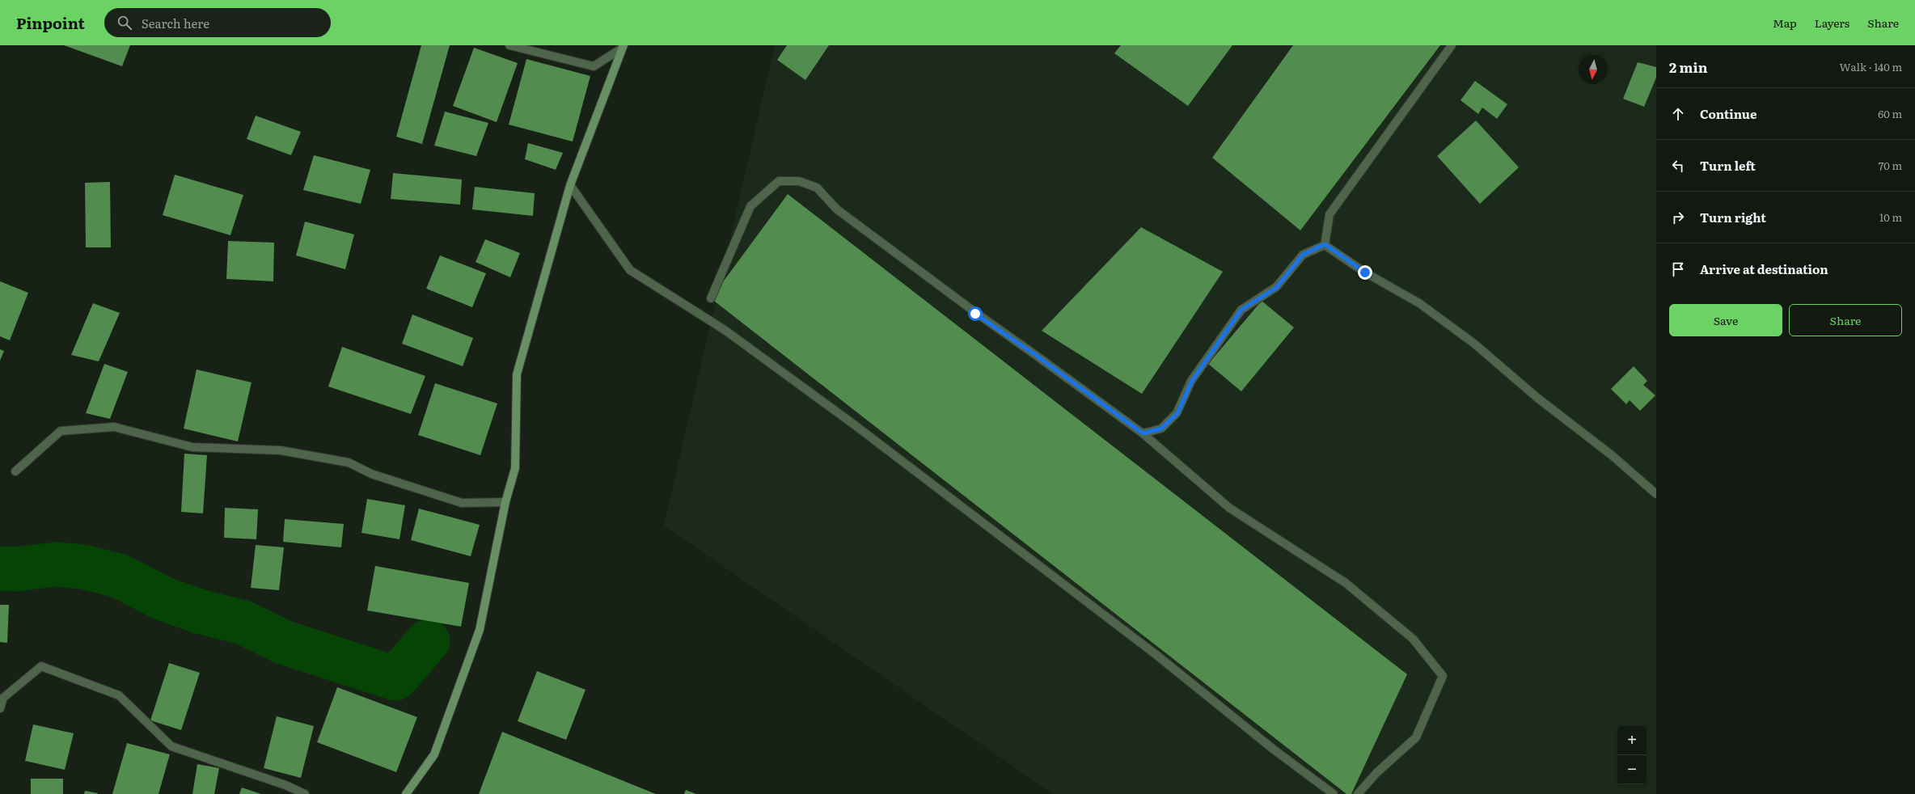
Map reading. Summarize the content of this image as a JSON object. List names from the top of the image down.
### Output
{
  "north": "bottom",
  "page": {
    "header": "Pinpoint",
    "search": "Search here",
    "nav": ["Map", "Layers", "Share"],
    "heading": ["2 min", "Walk · 140 m"],
    "list": [
      ["Continue", "60 m"],
      ["Turn left", "70 m"],
      ["Turn right", "10 m"],
      "Arrive at destination"
    ],
    "buttons": ["Save", "Share"],
    "map_buttons": ["+", "−"]
  }
}
